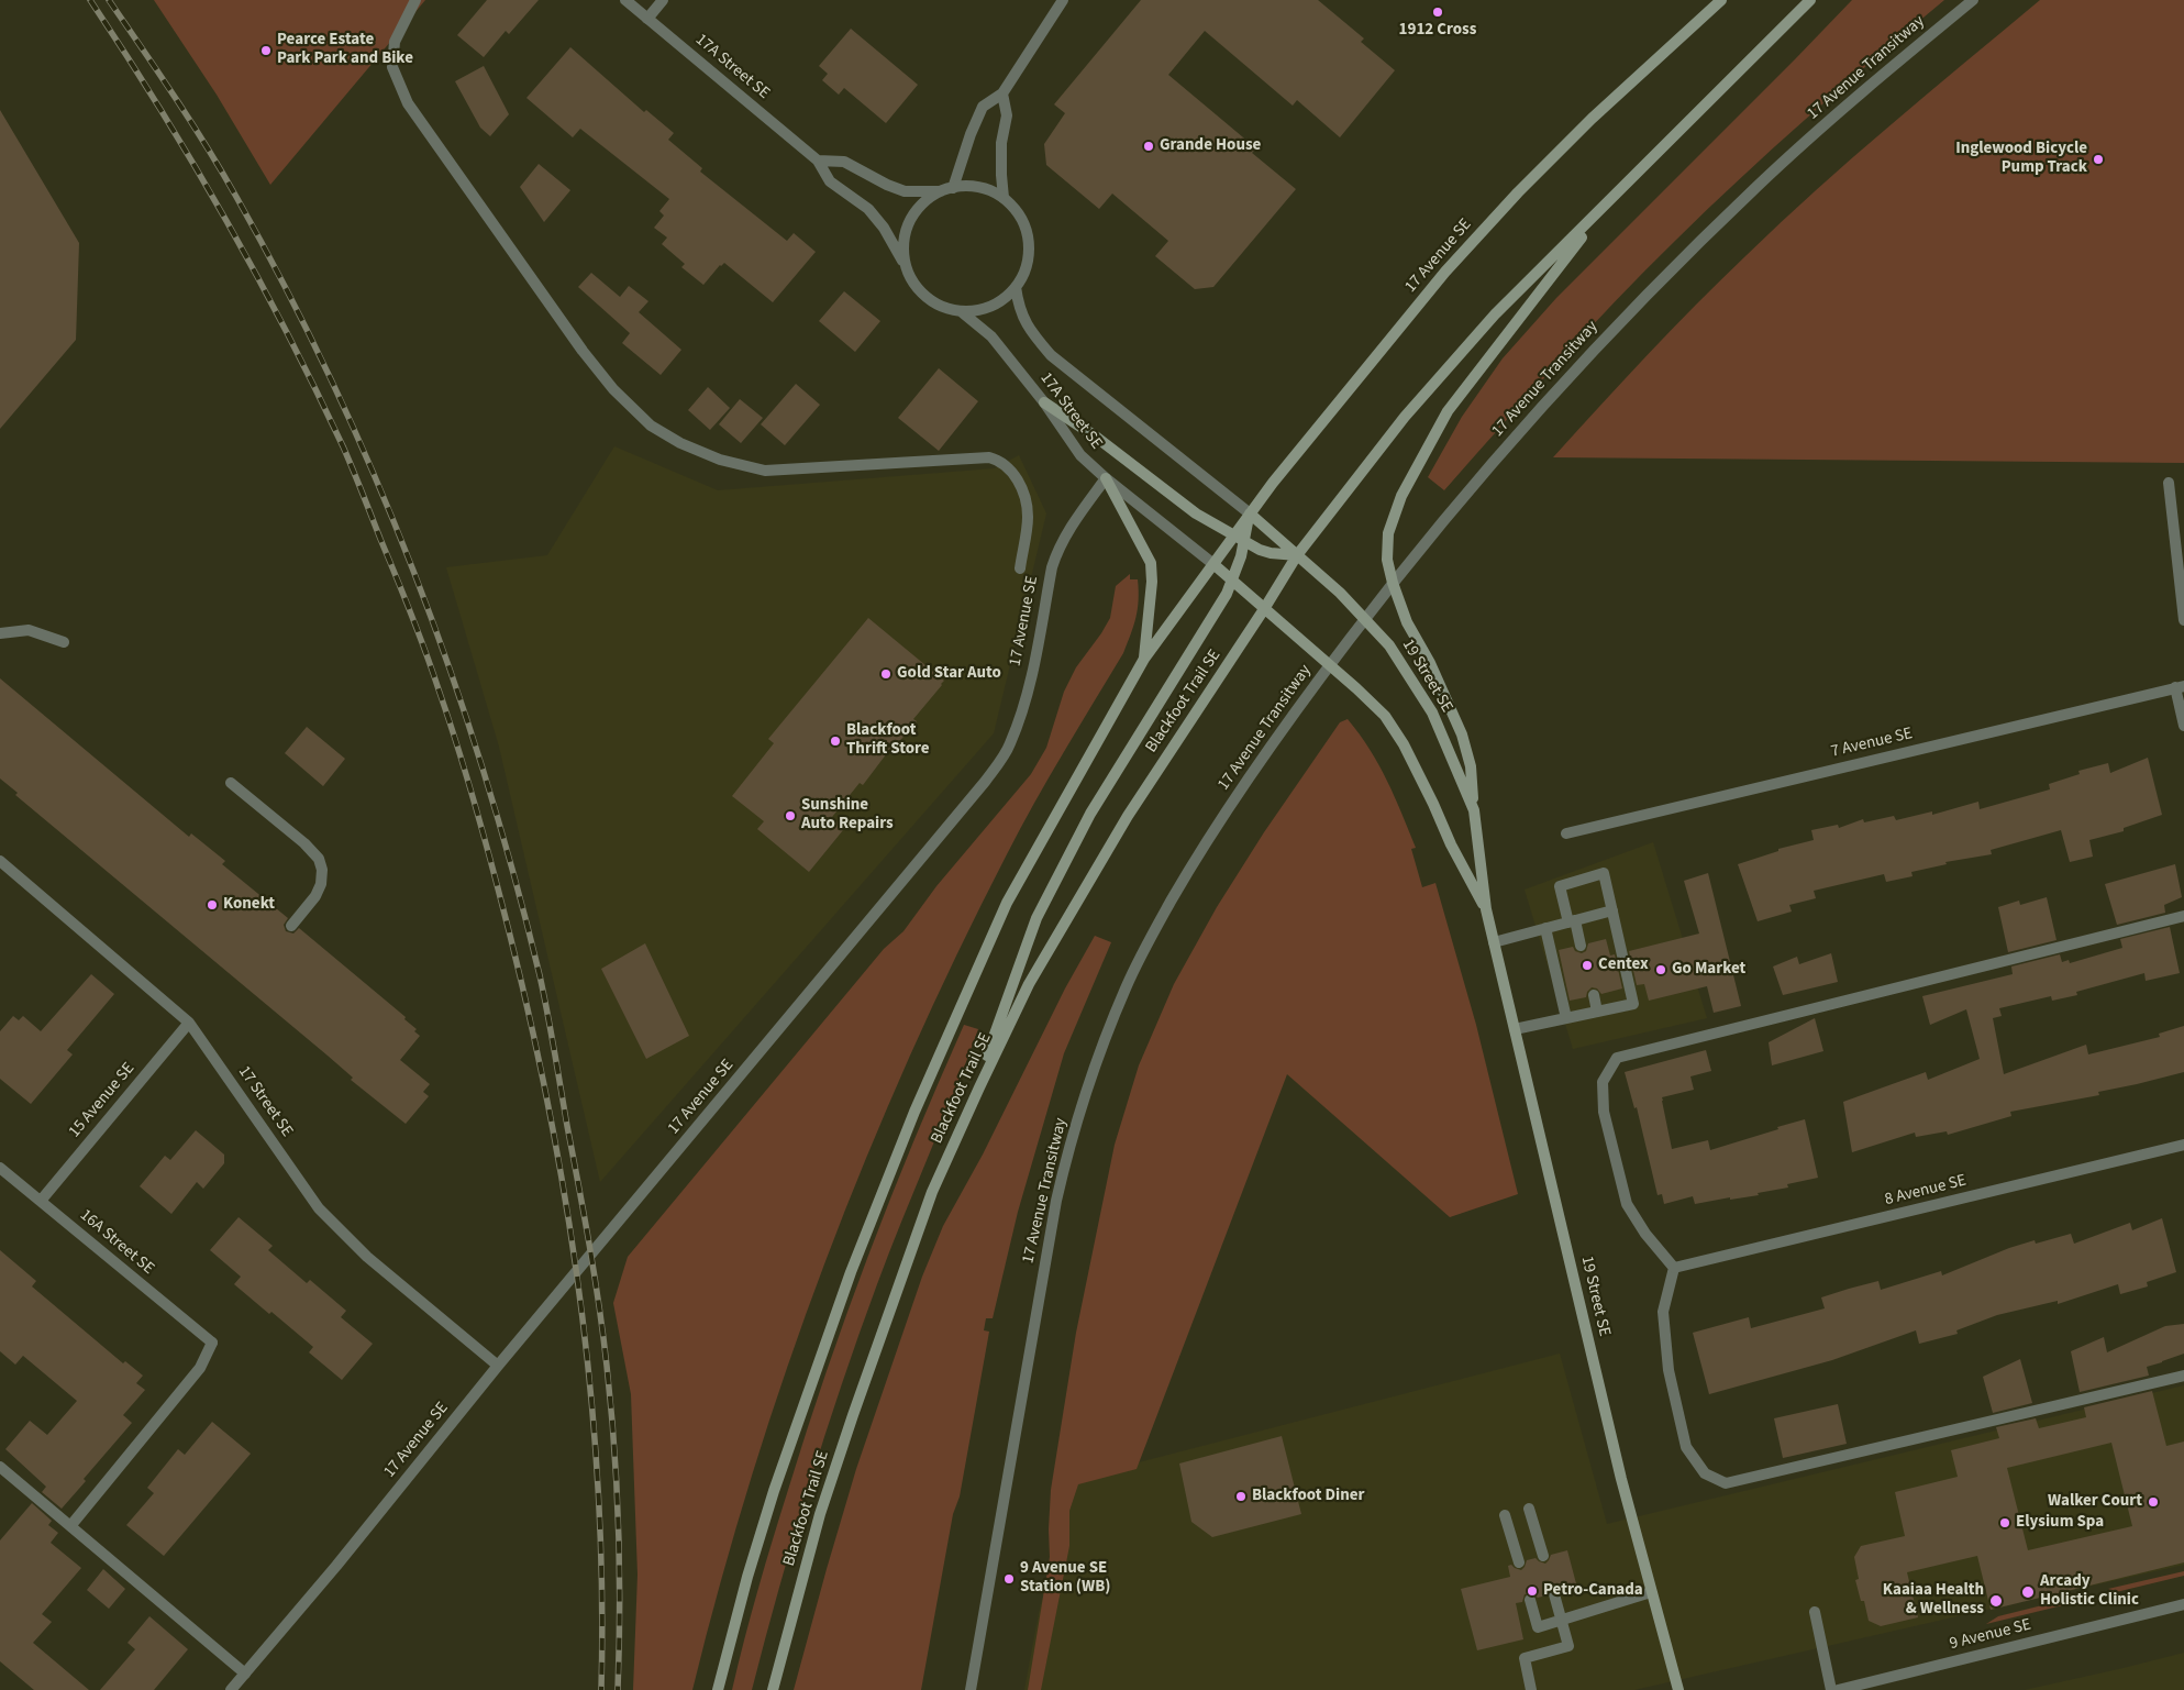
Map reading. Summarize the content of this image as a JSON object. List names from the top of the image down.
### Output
{
  "streets": {
    "main road": ["17 Avenue SE", "19 Street SE", "Blackfoot Trail SE"],
    "street": [
      "17A Street SE",
      "17 Avenue Transitway",
      "7 Avenue SE",
      "15 Avenue SE",
      "17 Street SE",
      "8 Avenue SE",
      "16A Street SE",
      "9 Avenue SE"
    ]
  },
  "crossings": [
    ["17A Street SE", "17 Avenue SE"],
    ["17A Street SE", "19 Street SE"],
    ["17A Street SE", "Blackfoot Trail SE"],
    ["17 Avenue Transitway", "19 Street SE"],
    ["17 Avenue SE", "19 Street SE"],
    ["17 Avenue SE", "Blackfoot Trail SE"],
    ["17 Avenue SE", "17 Street SE"],
    ["19 Street SE", "Blackfoot Trail SE"],
    ["15 Avenue SE", "17 Street SE"],
    ["15 Avenue SE", "16A Street SE"]
  ],
  "places": [
    "1912 Cross",
    "Pearce Estate Park Park and Bike",
    "Grande House",
    "Inglewood Bicycle Pump Track",
    "Gold Star Auto",
    "Blackfoot Thrift Store",
    "Sunshine Auto Repairs",
    "Konekt",
    "Centex",
    "Go Market",
    "Blackfoot Diner",
    "Walker Court",
    "Elysium Spa",
    "9 Avenue SE Station (WB)",
    "Petro-Canada",
    "Arcady Holistic Clinic",
    "Kaaiaa Health & Wellness"
  ]
}
